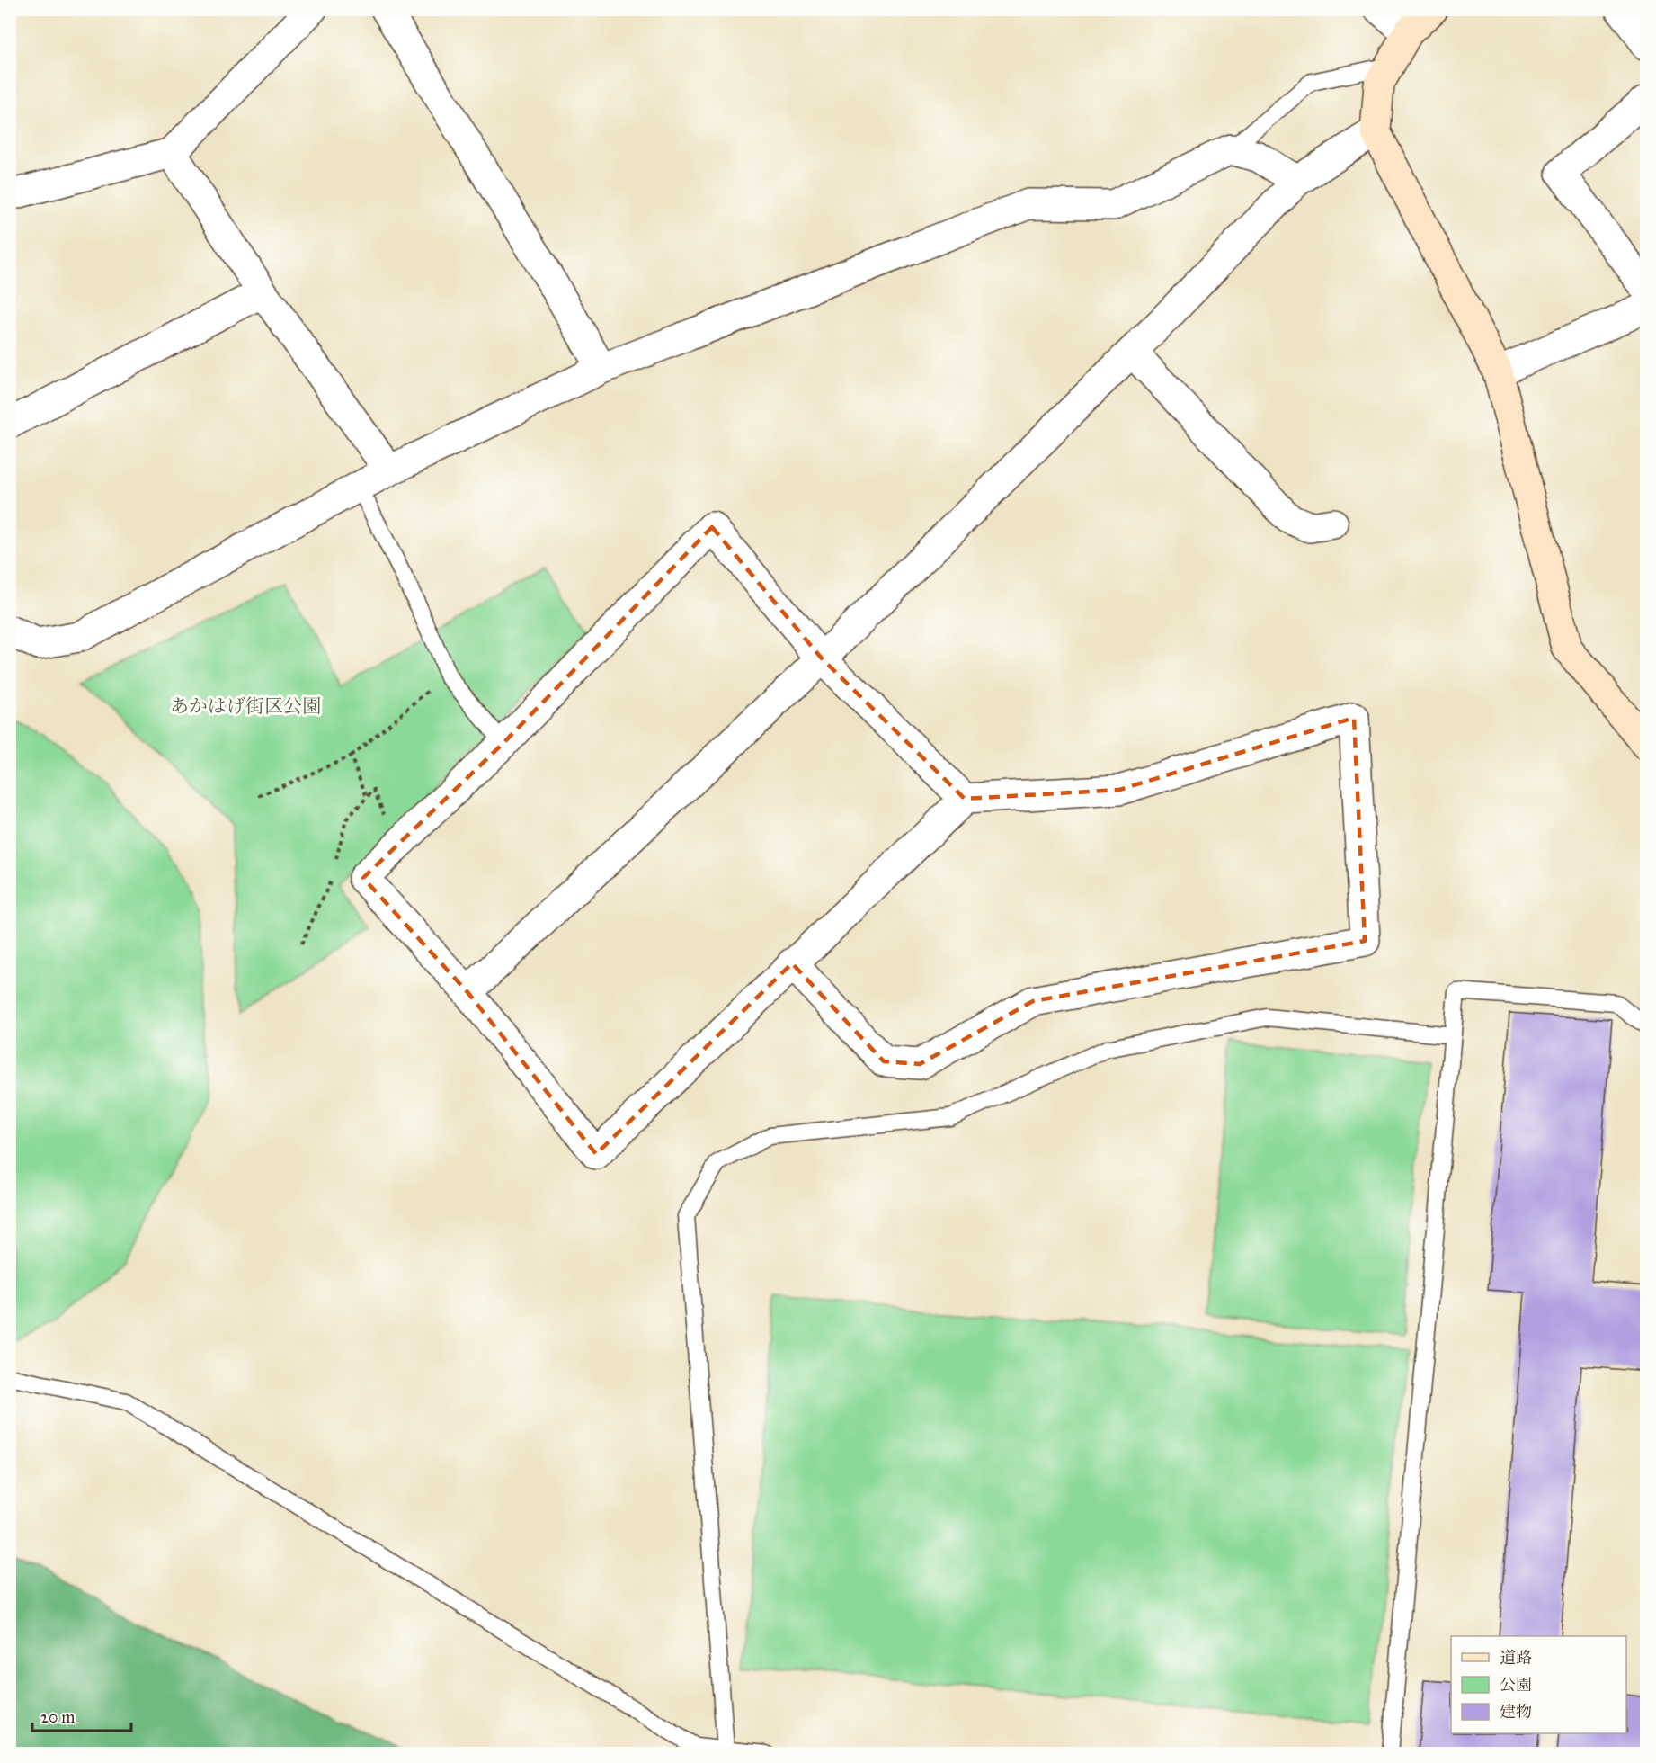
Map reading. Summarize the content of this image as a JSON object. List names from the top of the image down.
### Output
{
  "parks": ["あかはげ街区公園"],
  "legend": ["道路", "公園", "建物"],
  "scale_bar": "20 m"
}
